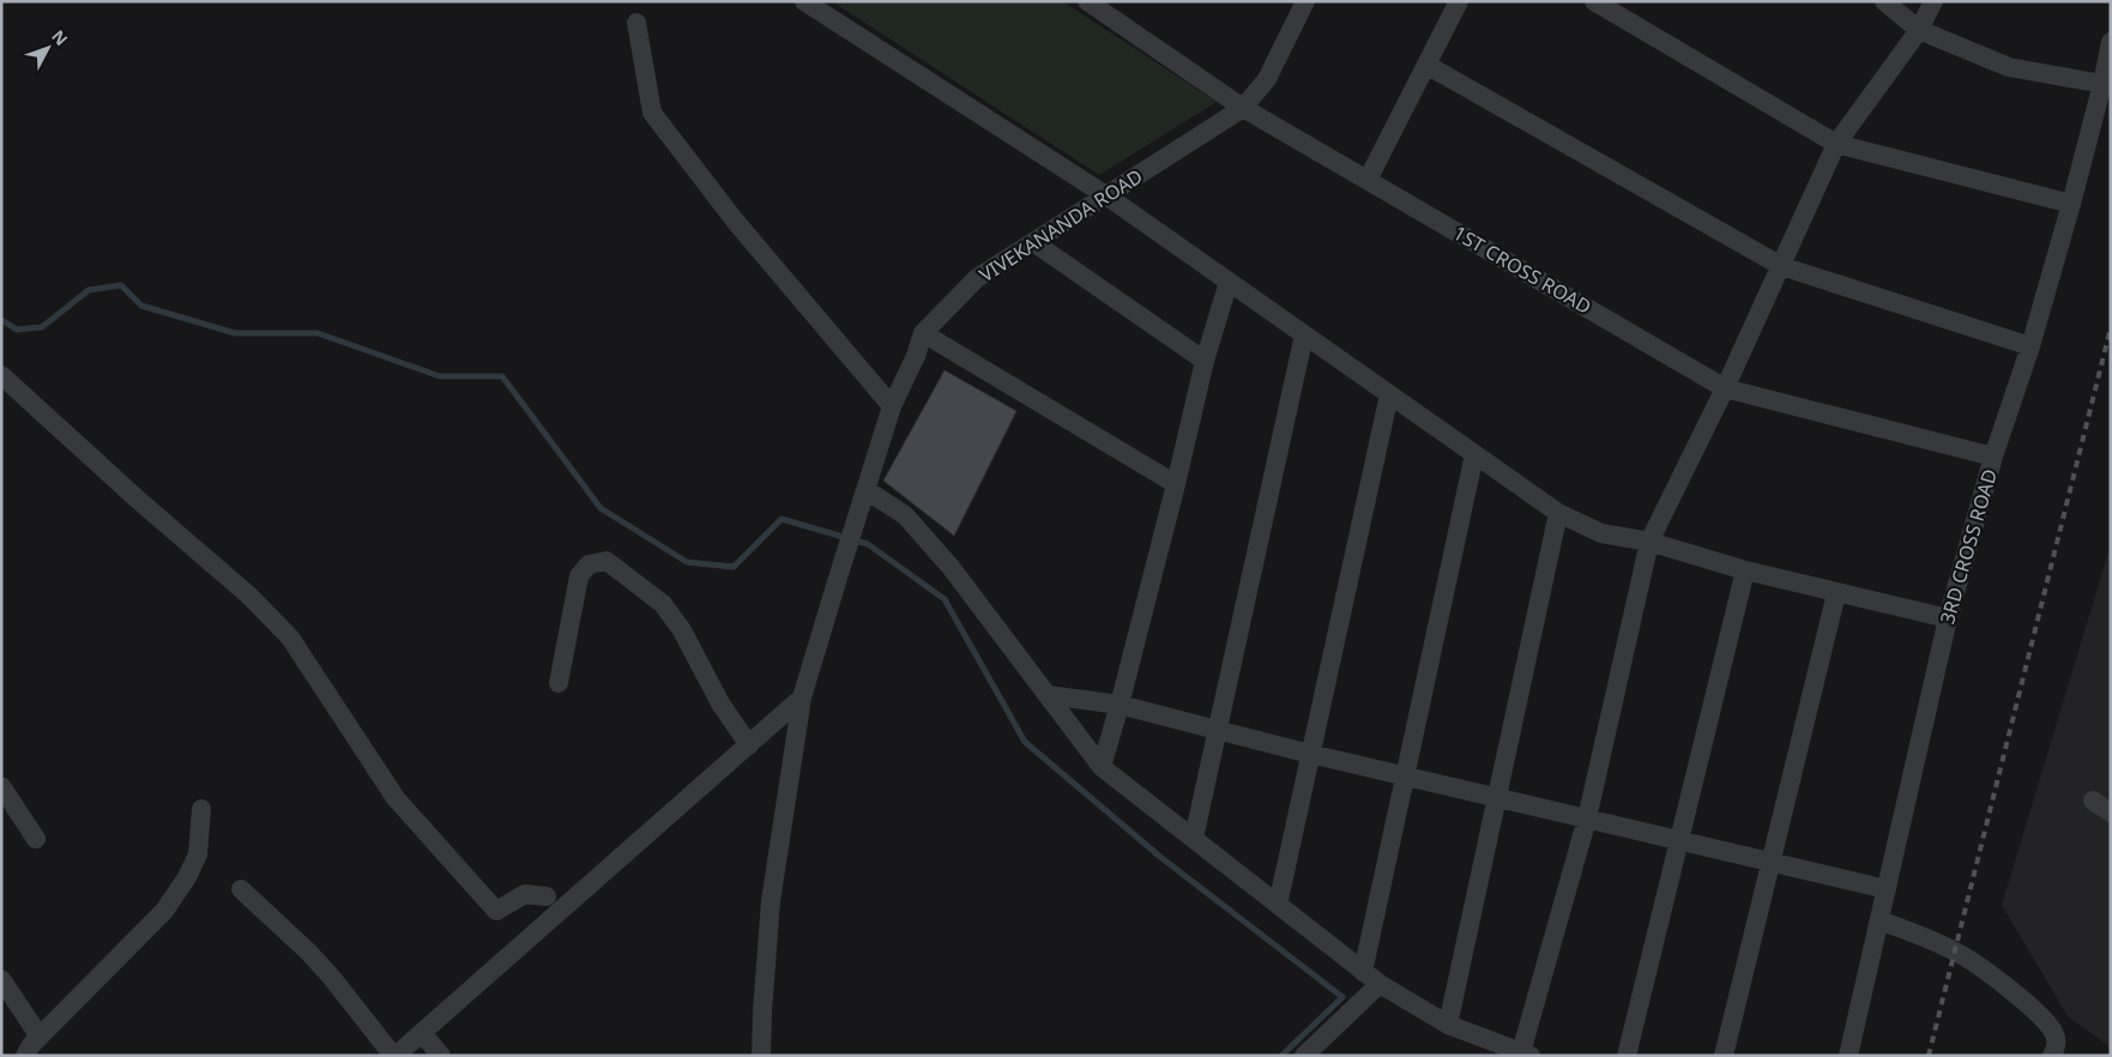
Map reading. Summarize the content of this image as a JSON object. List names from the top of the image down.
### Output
{
  "streets": {
    "street": ["VIVEKANANDA ROAD", "1ST CROSS ROAD", "3RD CROSS ROAD"]
  },
  "crossings": [
    ["VIVEKANANDA ROAD", "1ST CROSS ROAD"],
    ["1ST CROSS ROAD", "3RD CROSS ROAD"]
  ],
  "north": "top right"
}
